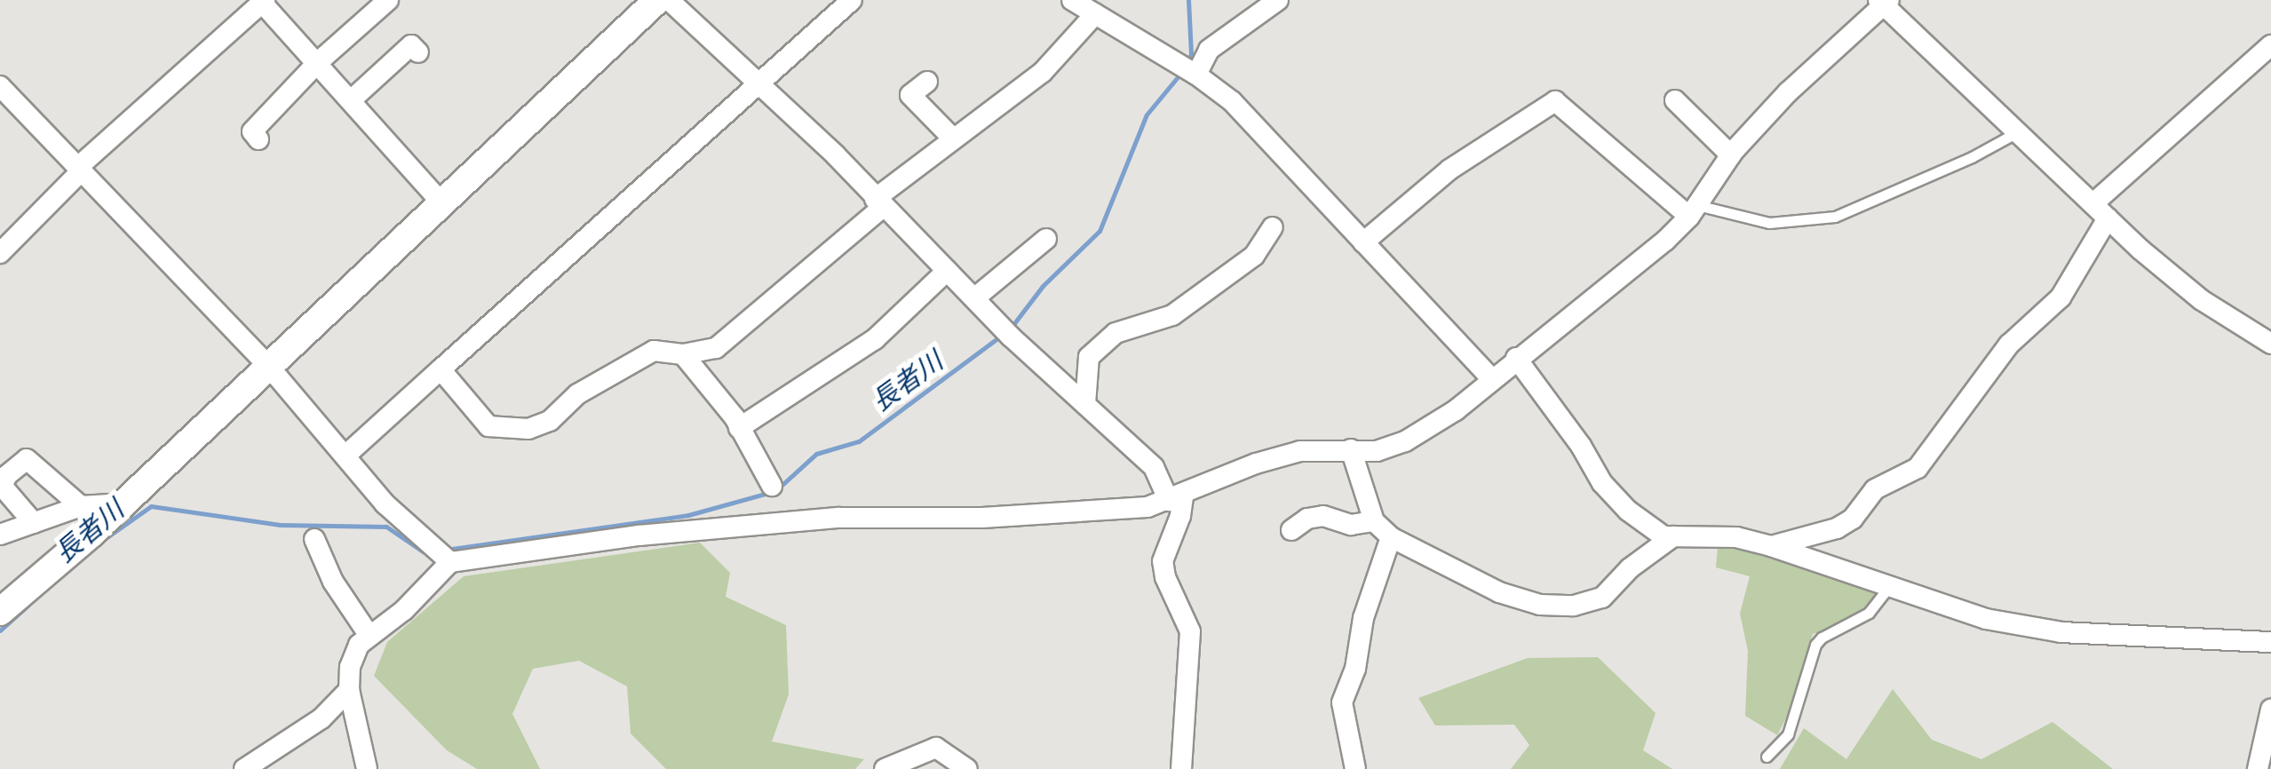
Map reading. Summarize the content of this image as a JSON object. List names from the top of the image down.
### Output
{
  "water": ["長者川"]
}
